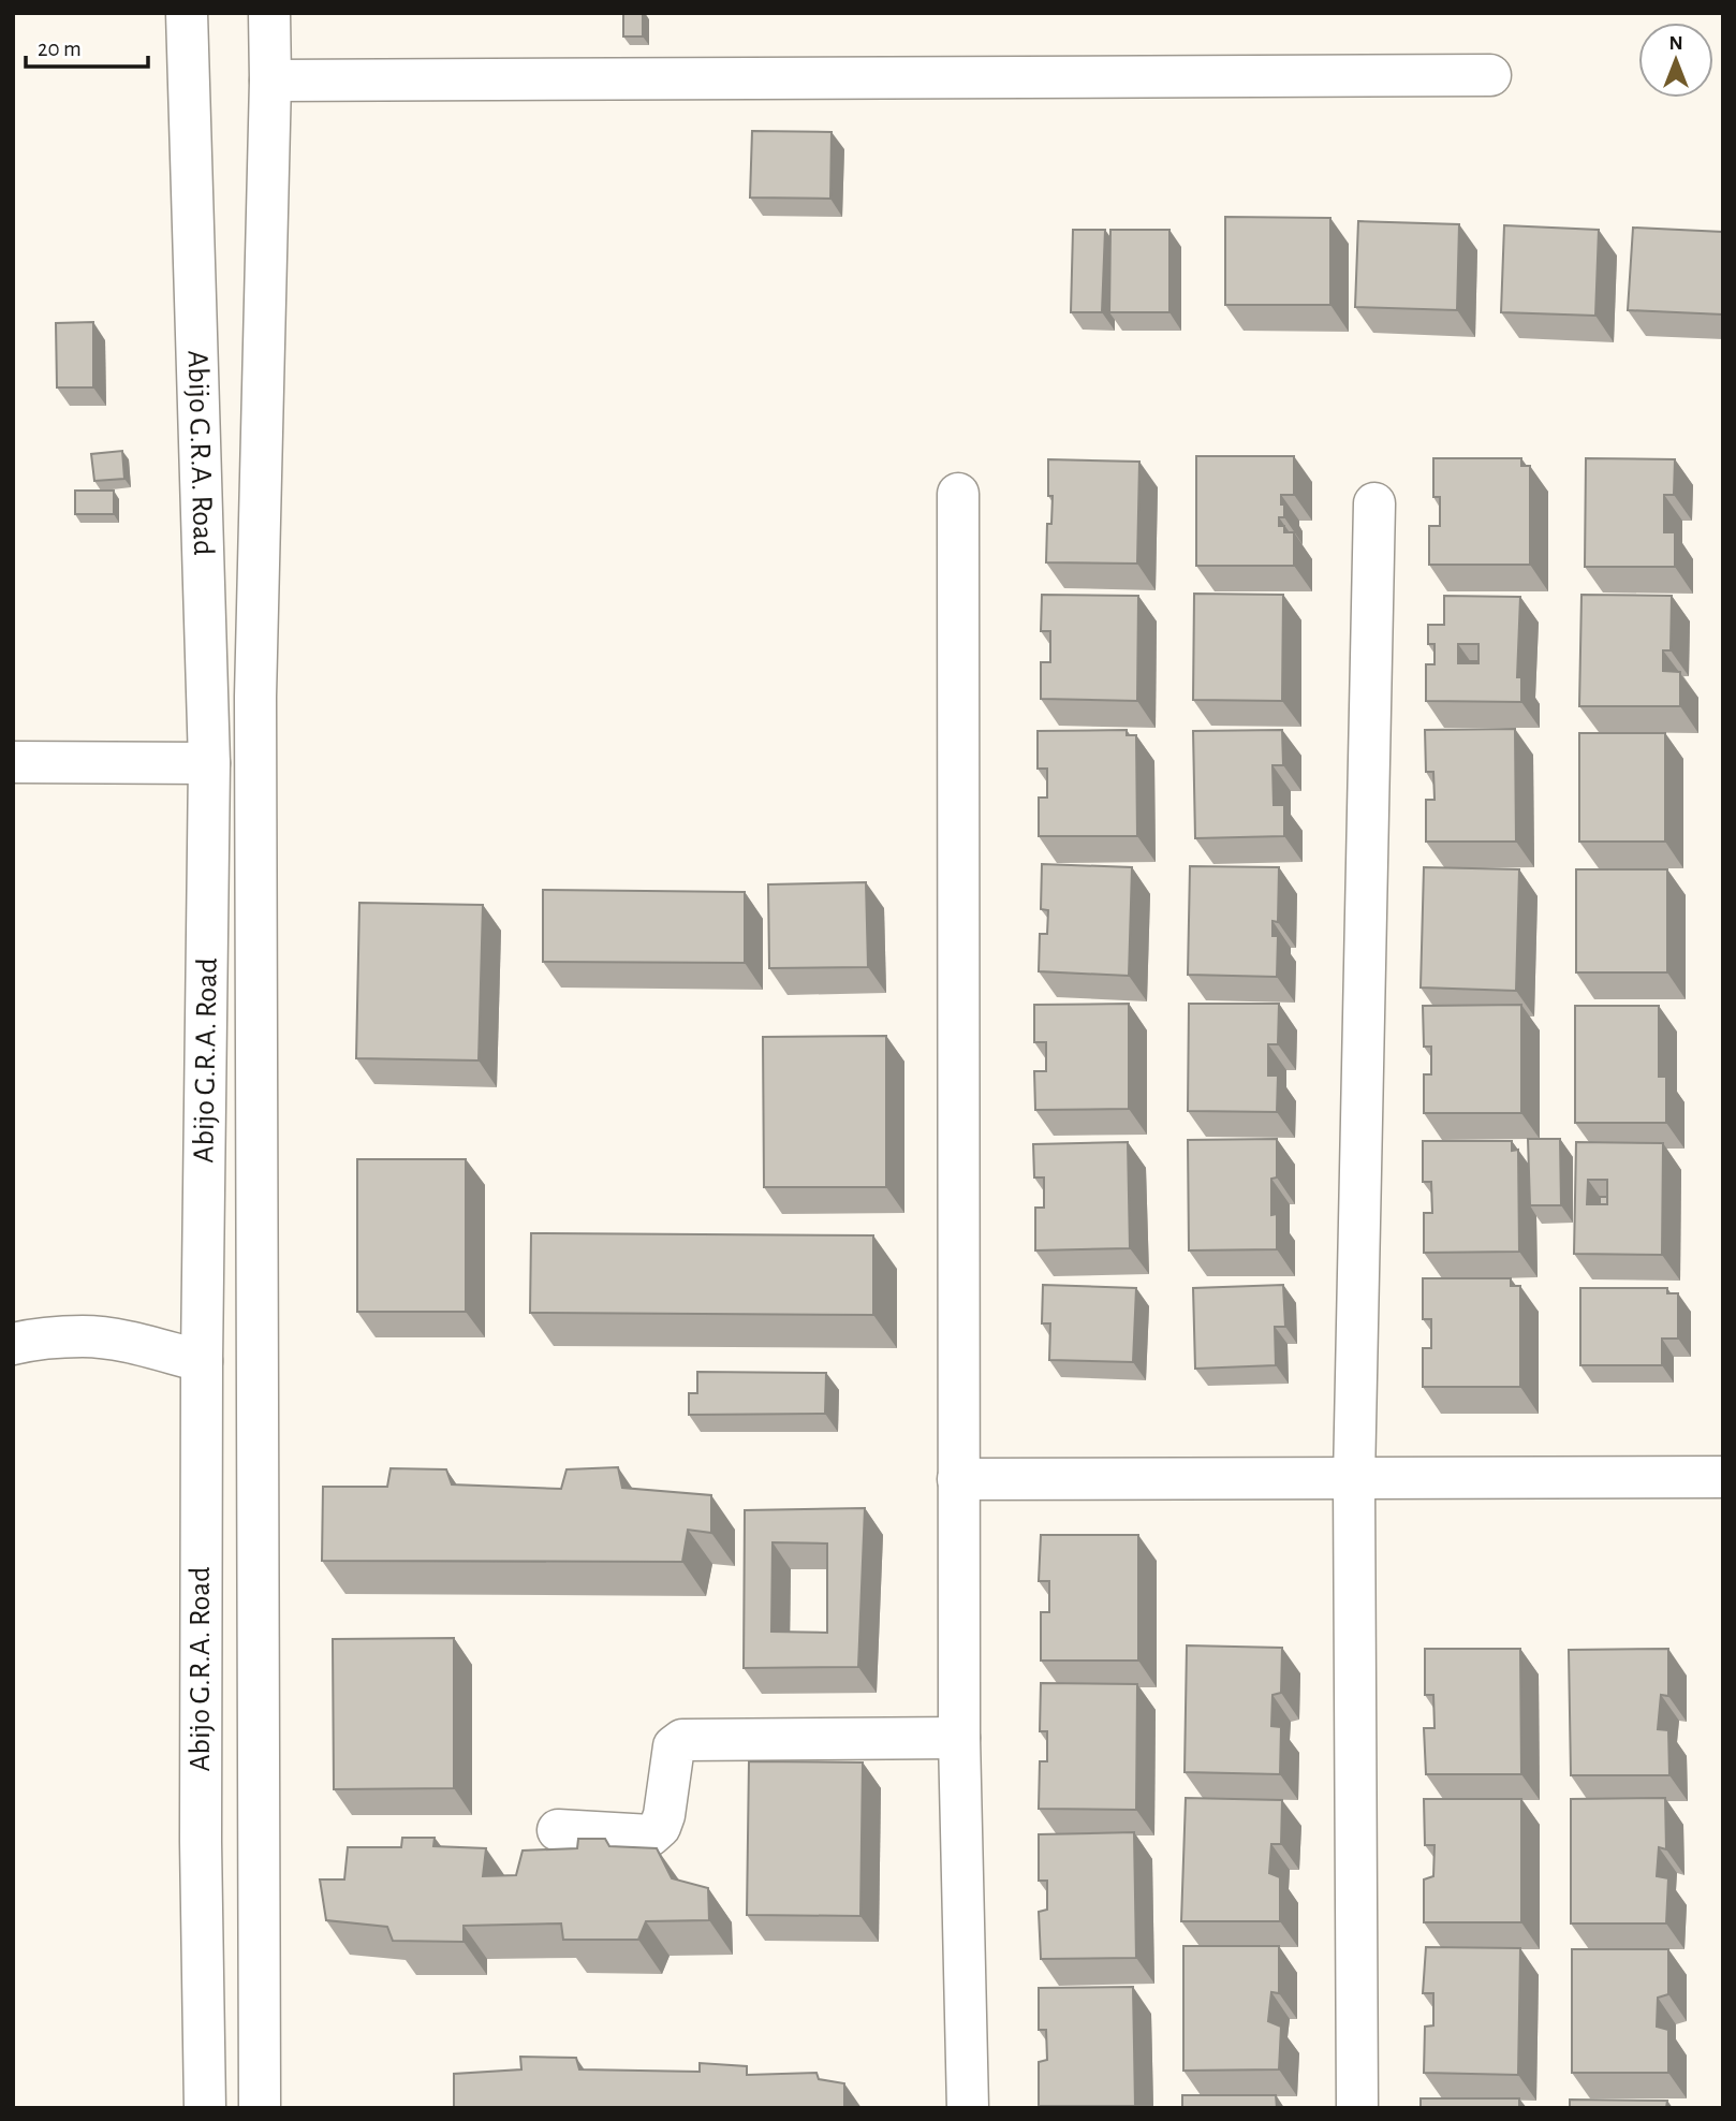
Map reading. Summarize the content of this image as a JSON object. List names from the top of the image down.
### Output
{
  "streets": {
    "street": ["Abijo G.R.A. Road"]
  },
  "scale_bar": "20 m",
  "north": "top"
}
